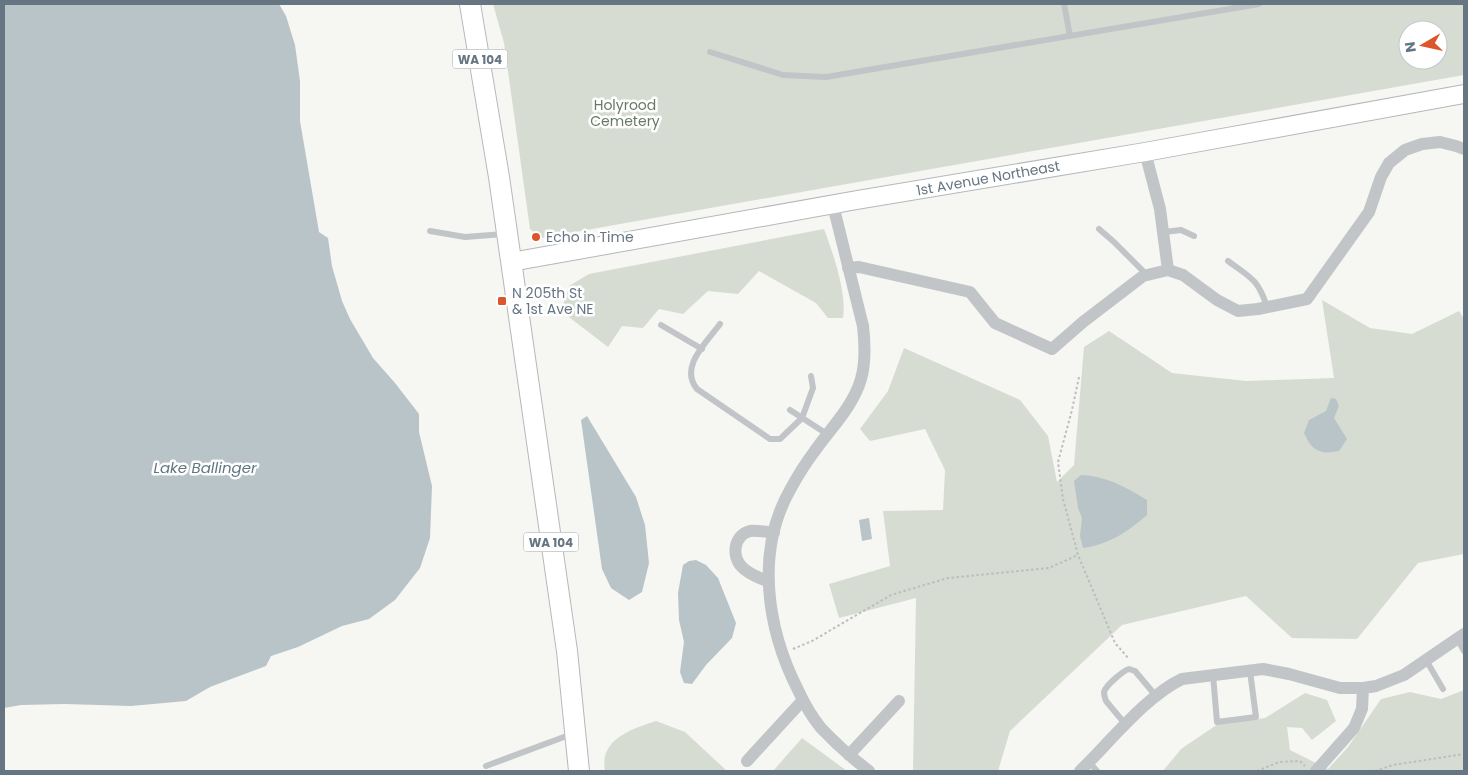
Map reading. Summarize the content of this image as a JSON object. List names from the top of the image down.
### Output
{
  "streets": {
    "main road": ["WA 104"],
    "street": ["1st Avenue Northeast"]
  },
  "crossings": [
    ["WA 104", "1st Avenue Northeast"]
  ],
  "water": ["Lake Ballinger"],
  "parks": ["Holyrood Cemetery"],
  "places": {
    "other": ["Echo in Time"],
    "transit": ["N 205th St & 1st Ave NE"]
  },
  "north": "left"
}
